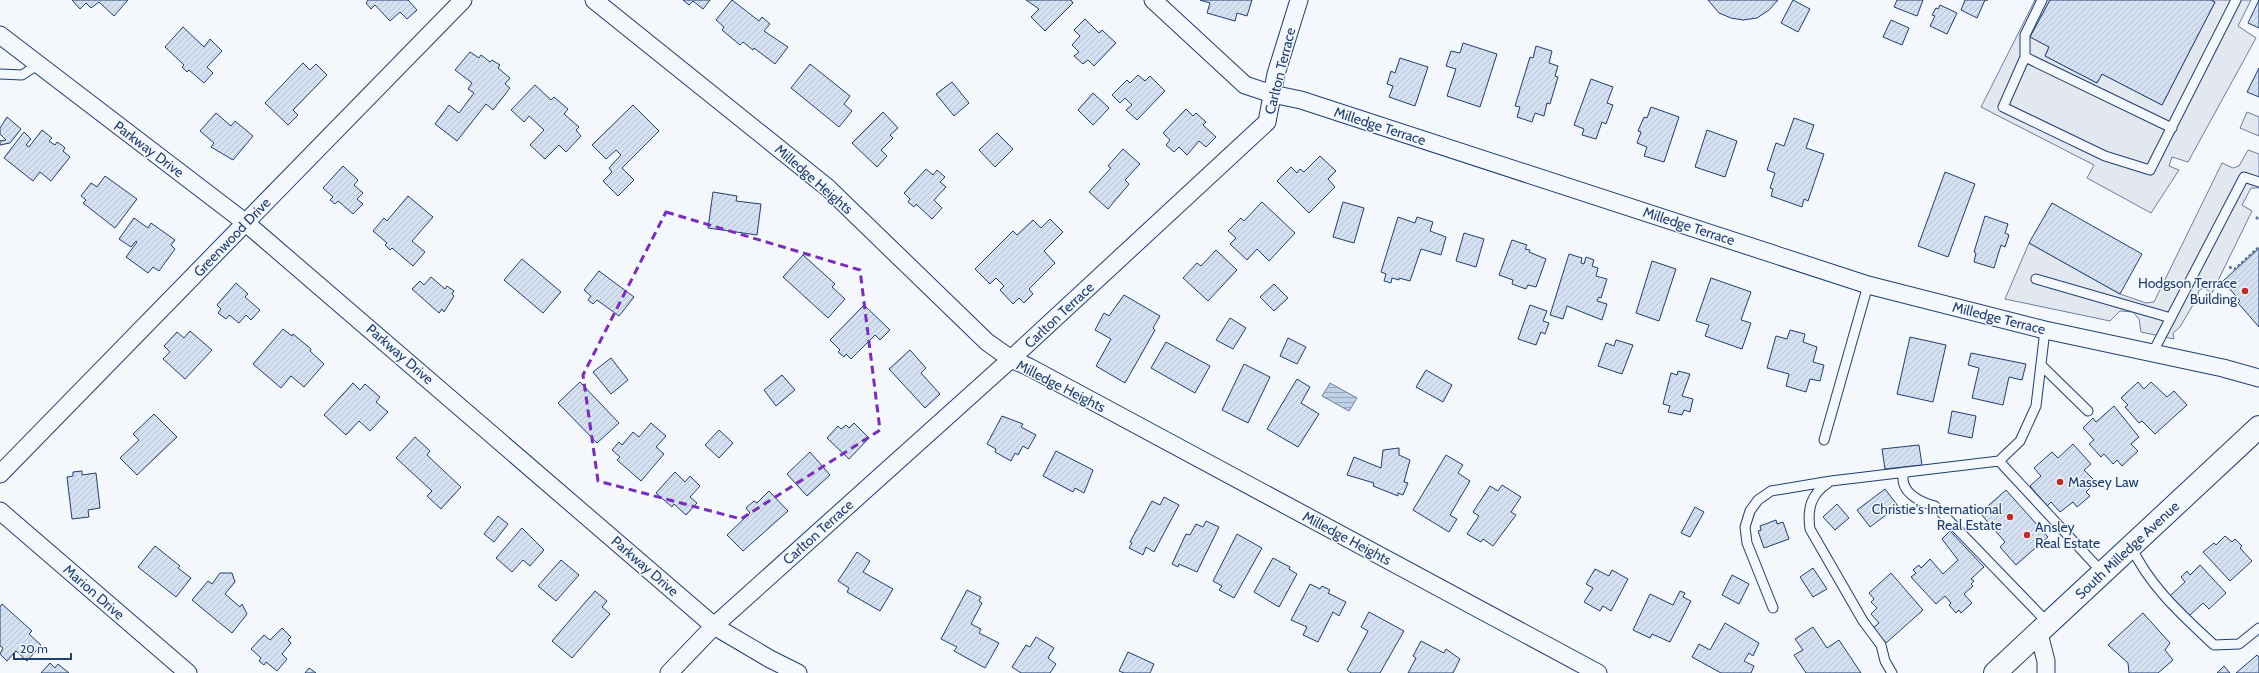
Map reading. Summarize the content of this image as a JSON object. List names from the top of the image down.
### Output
{
  "streets": {
    "main road": ["South Milledge Avenue"],
    "street": [
      "Carlton Terrace",
      "Milledge Terrace",
      "Parkway Drive",
      "Milledge Heights",
      "Greenwood Drive",
      "Marion Drive"
    ]
  },
  "crossings": [
    ["Carlton Terrace", "Milledge Terrace"],
    ["Carlton Terrace", "Parkway Drive"],
    ["Carlton Terrace", "Milledge Heights"],
    ["Parkway Drive", "Greenwood Drive"]
  ],
  "places": [
    "Hodgson Terrace Building",
    "Massey Law",
    "Christie's International Real Estate",
    "Ansley Real Estate"
  ],
  "scale_bar": "20 m"
}
